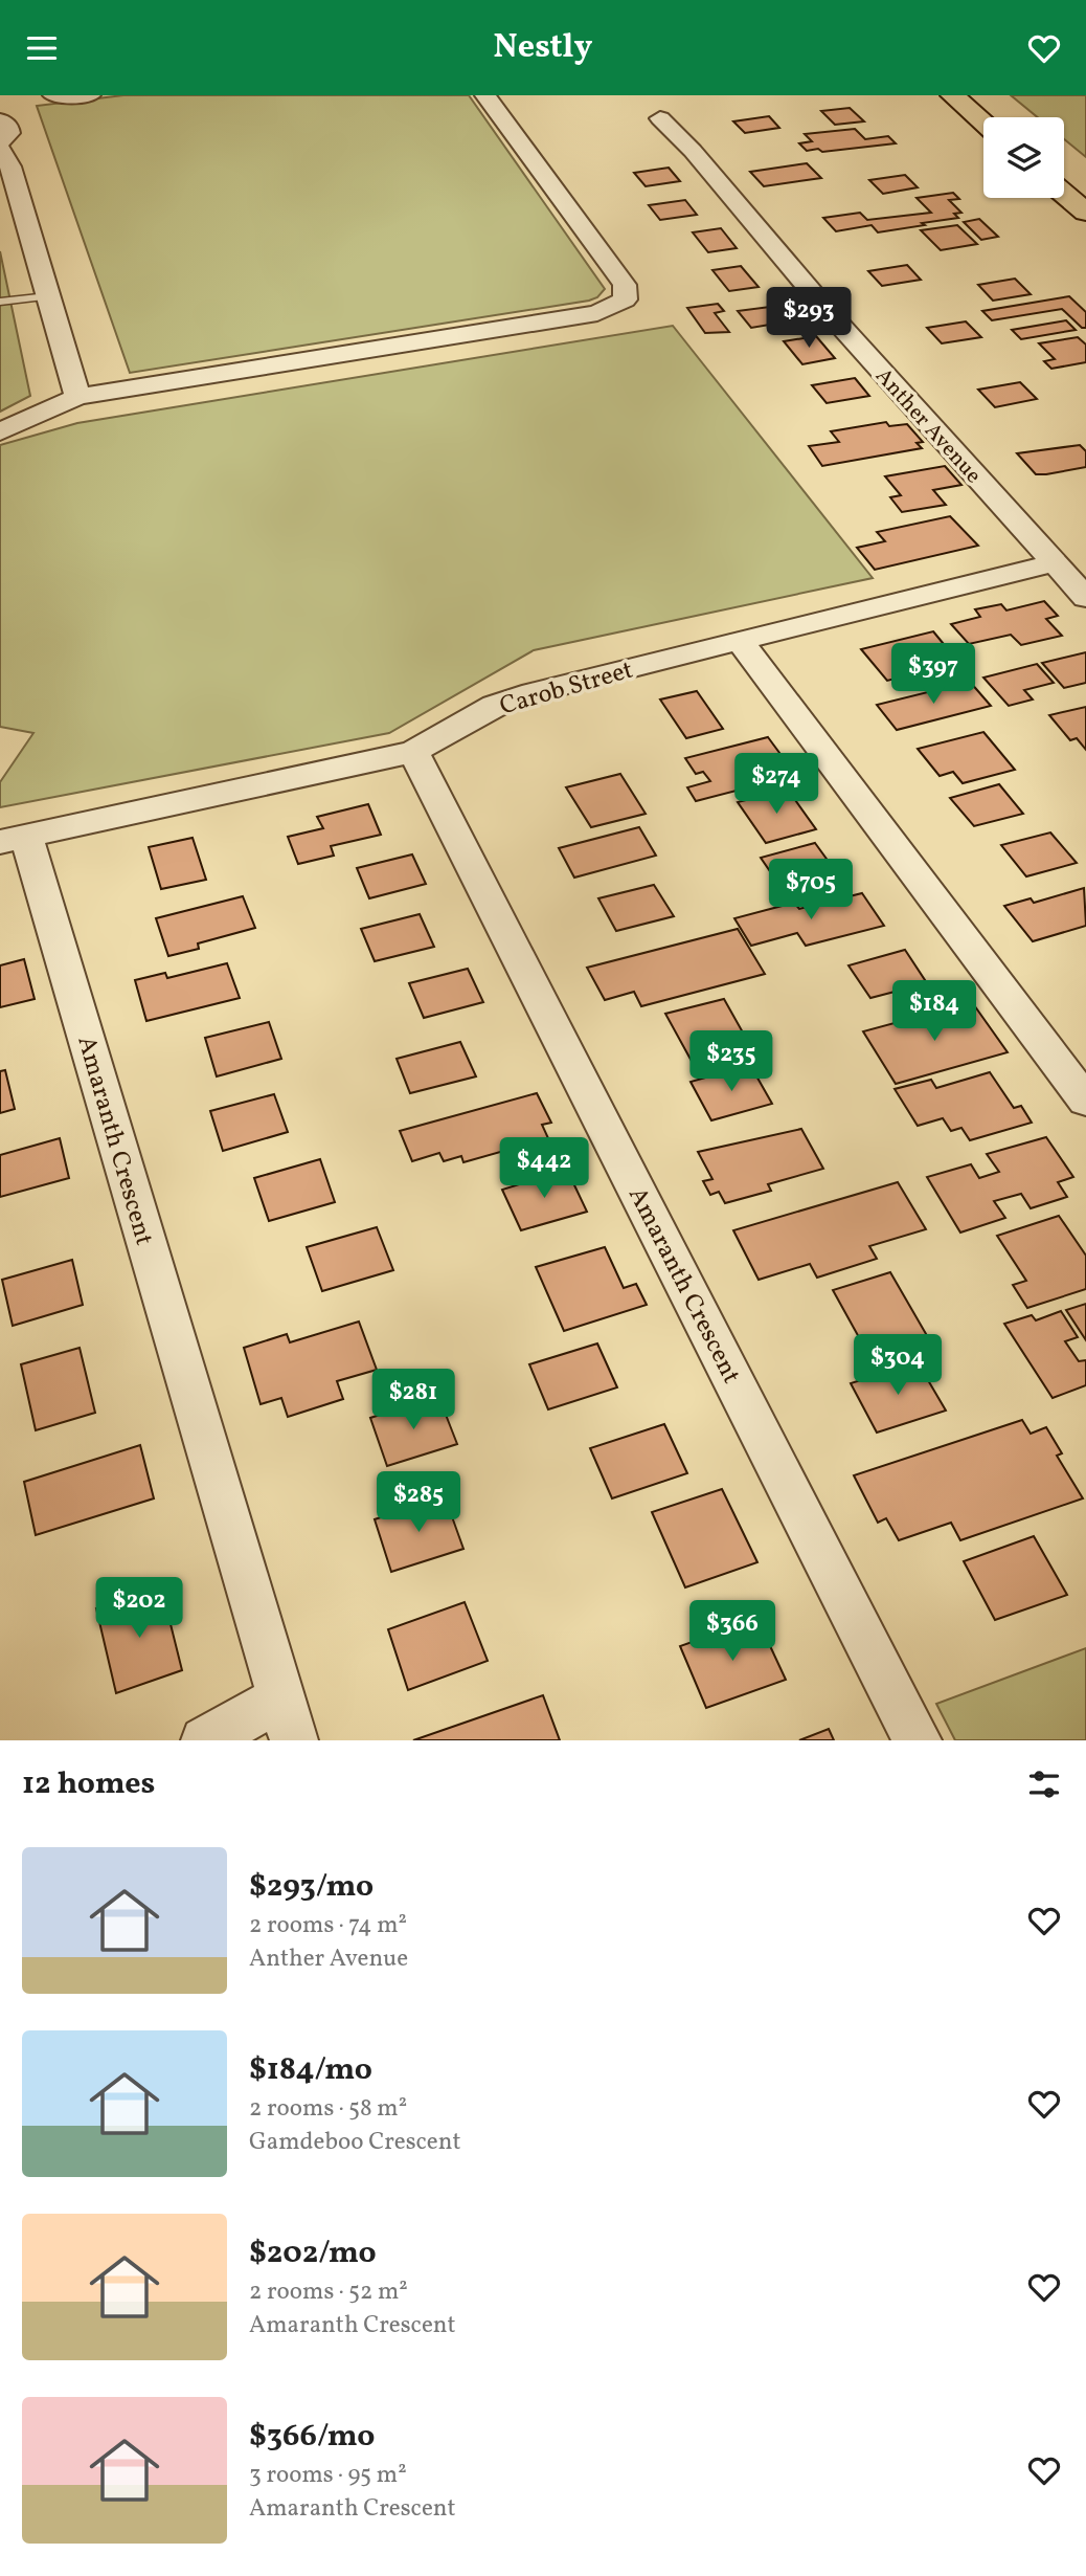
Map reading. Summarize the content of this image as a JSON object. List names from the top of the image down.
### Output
{
  "streets": {
    "street": ["Anther Avenue", "Carob Street", "Amaranth Crescent"]
  },
  "crossings": [
    ["Anther Avenue", "Carob Street"],
    ["Carob Street", "Amaranth Crescent"]
  ],
  "page": {
    "header": "Nestly",
    "price": [
      "$293",
      "$397",
      "$274",
      "$705",
      "$184",
      "$235",
      "$442",
      "$304",
      "$281",
      "$285",
      "$202",
      "$366"
    ],
    "heading": "12 homes",
    "list": [
      {
        "name": "$293/mo",
        "note": "2 rooms · 74 m² · Anther Avenue"
      },
      {
        "name": "$184/mo",
        "note": "2 rooms · 58 m² · Gamdeboo Crescent"
      },
      {
        "name": "$202/mo",
        "note": "2 rooms · 52 m² · Amaranth Crescent"
      },
      {
        "name": "$366/mo",
        "note": "3 rooms · 95 m² · Amaranth Crescent"
      }
    ]
  }
}
